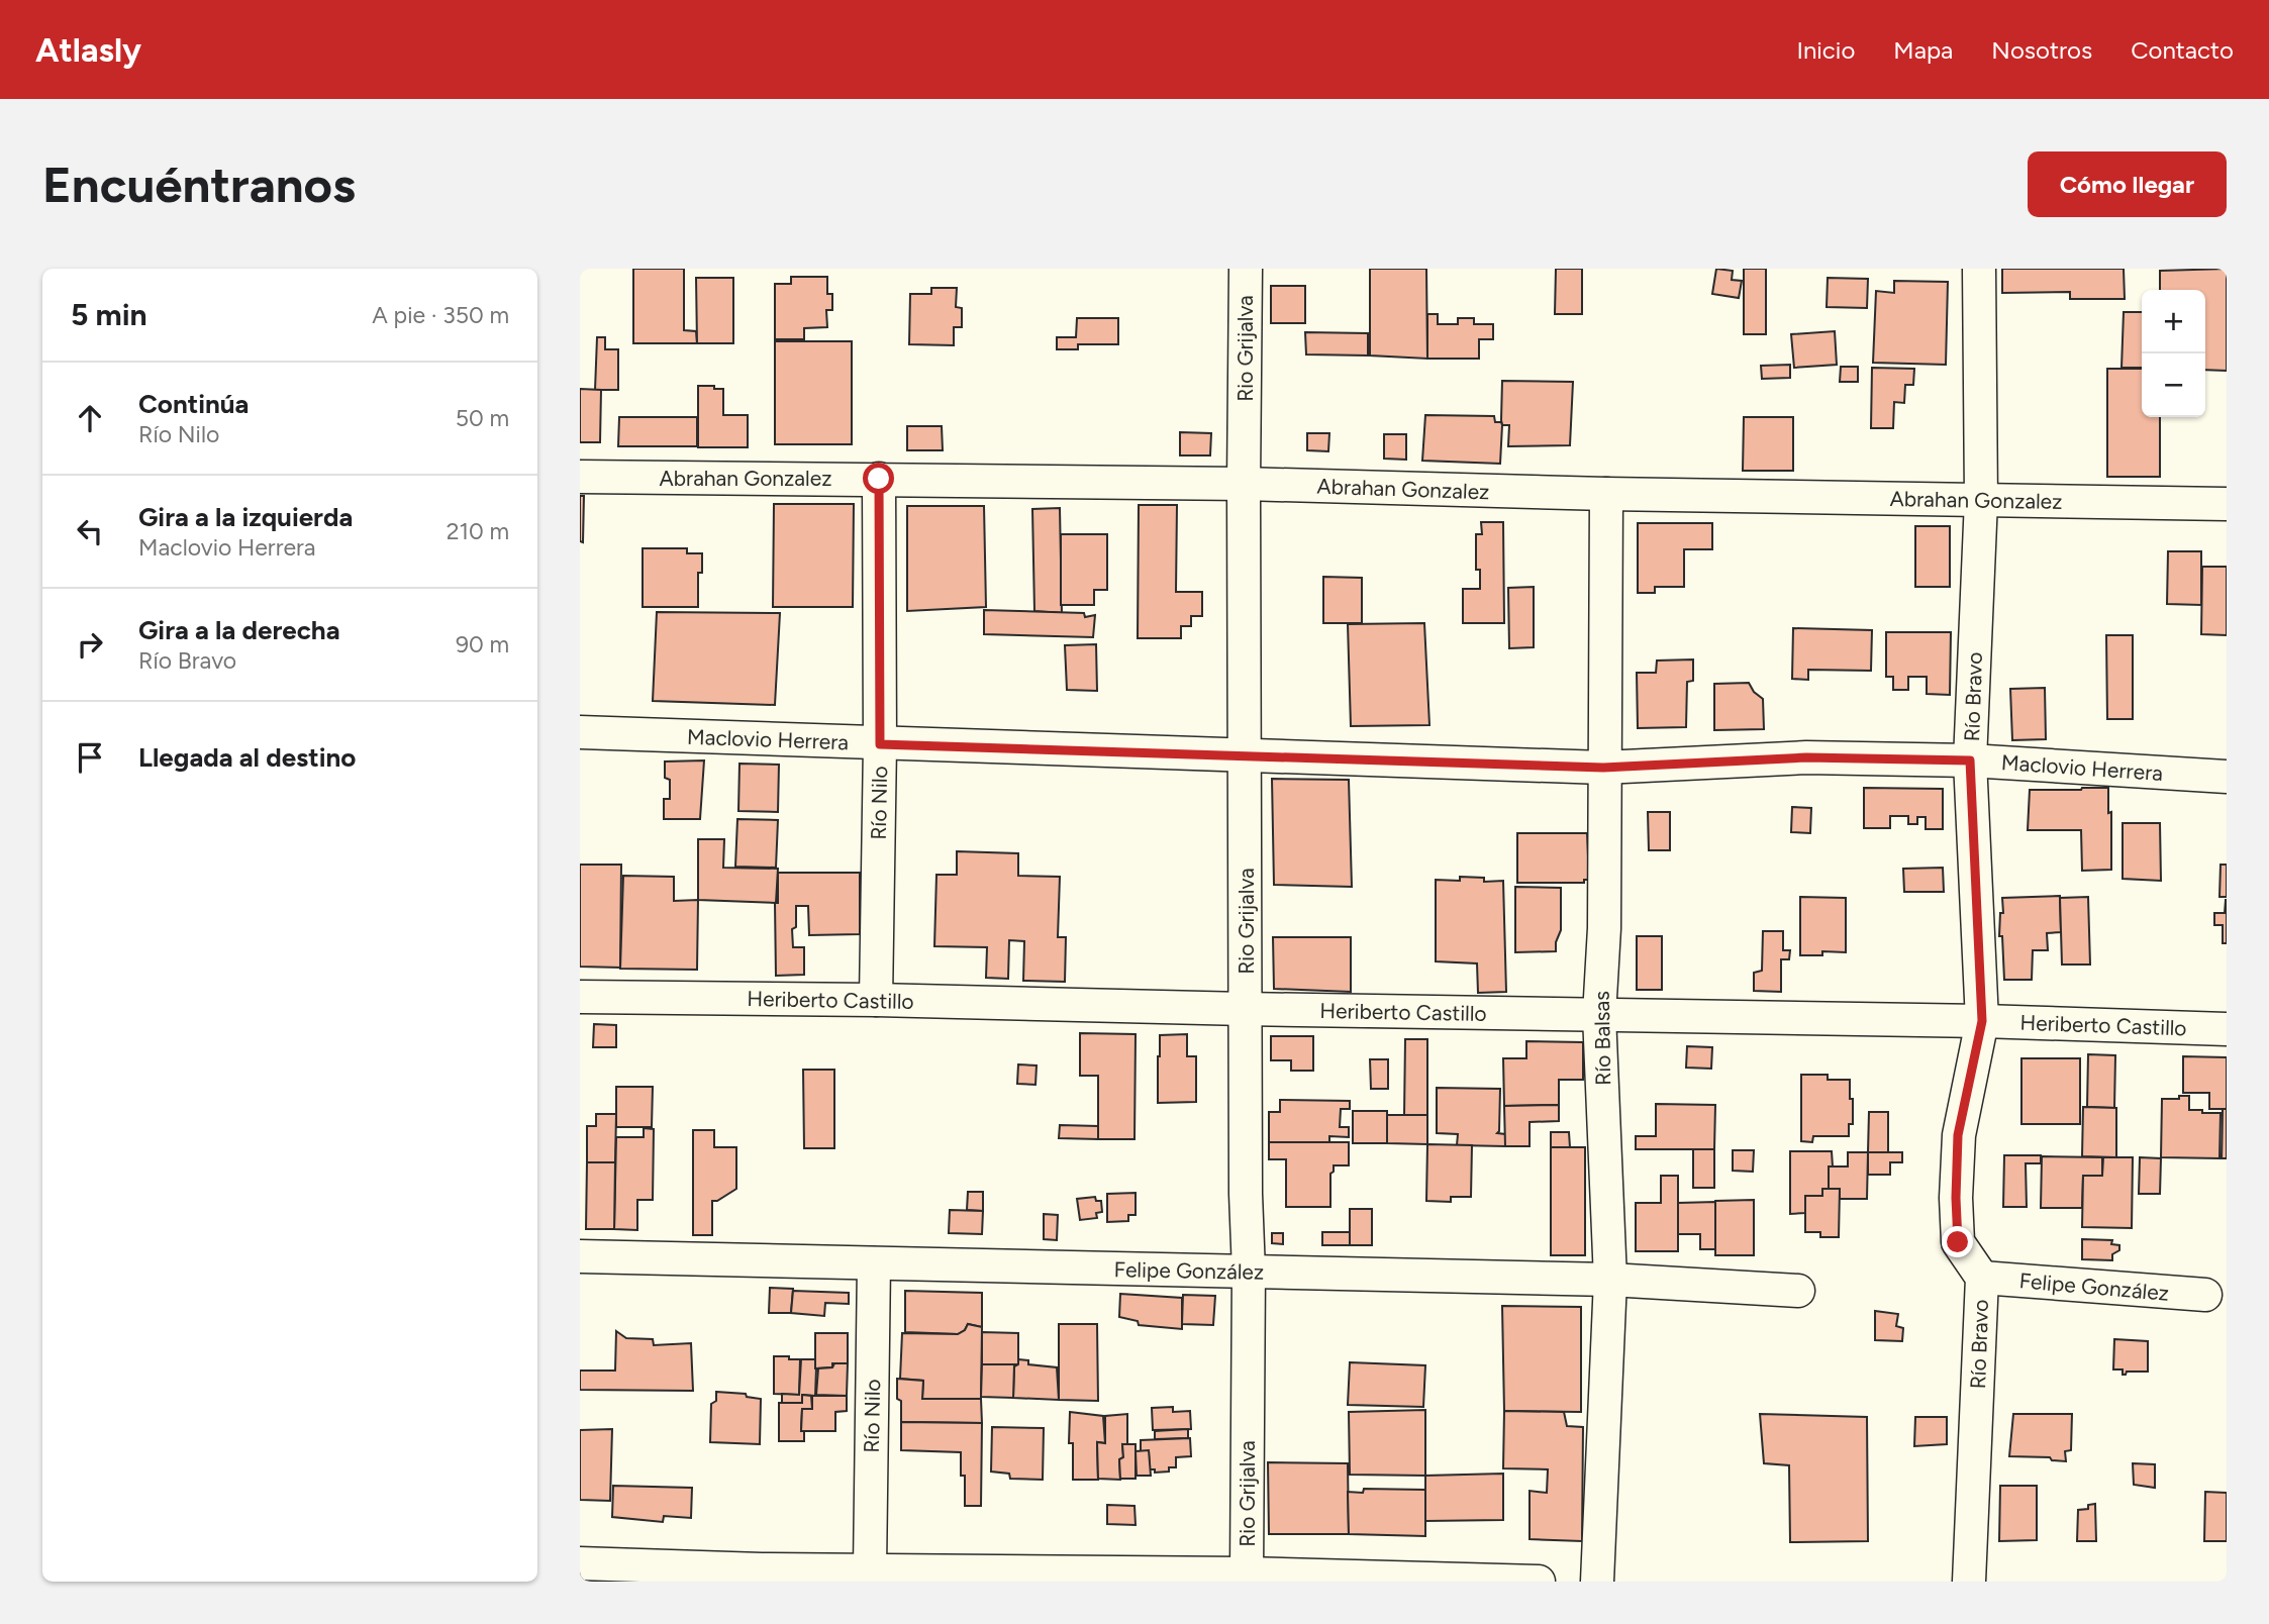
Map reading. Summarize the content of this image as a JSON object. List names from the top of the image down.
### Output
{
  "streets": {
    "street": [
      "Rio Grijalva",
      "Abrahan Gonzalez",
      "Río Bravo",
      "Maclovio Herrera",
      "Río Nilo",
      "Heriberto Castillo",
      "Río Balsas",
      "Felipe González"
    ]
  },
  "crossings": [
    ["Rio Grijalva", "Abrahan Gonzalez"],
    ["Rio Grijalva", "Maclovio Herrera"],
    ["Rio Grijalva", "Heriberto Castillo"],
    ["Rio Grijalva", "Felipe González"],
    ["Abrahan Gonzalez", "Río Bravo"],
    ["Abrahan Gonzalez", "Río Nilo"],
    ["Abrahan Gonzalez", "Río Balsas"],
    ["Río Bravo", "Maclovio Herrera"],
    ["Río Bravo", "Heriberto Castillo"],
    ["Río Bravo", "Felipe González"],
    ["Maclovio Herrera", "Río Nilo"],
    ["Maclovio Herrera", "Río Balsas"],
    ["Río Nilo", "Heriberto Castillo"],
    ["Río Nilo", "Felipe González"],
    ["Heriberto Castillo", "Río Balsas"],
    ["Río Balsas", "Felipe González"]
  ],
  "page": {
    "header": "Atlasly",
    "nav": [
      "Inicio",
      "Mapa",
      "Nosotros",
      "Contacto"
    ],
    "buttons": "Cómo llegar",
    "title": "Encuéntranos",
    "heading": ["5 min", "A pie · 350 m"],
    "map_buttons": ["+", "−"],
    "list": [
      ["Continúa", "Río Nilo", "50 m"],
      ["Gira a la izquierda", "Maclovio Herrera", "210 m"],
      ["Gira a la derecha", "Río Bravo", "90 m"],
      "Llegada al destino"
    ]
  }
}
